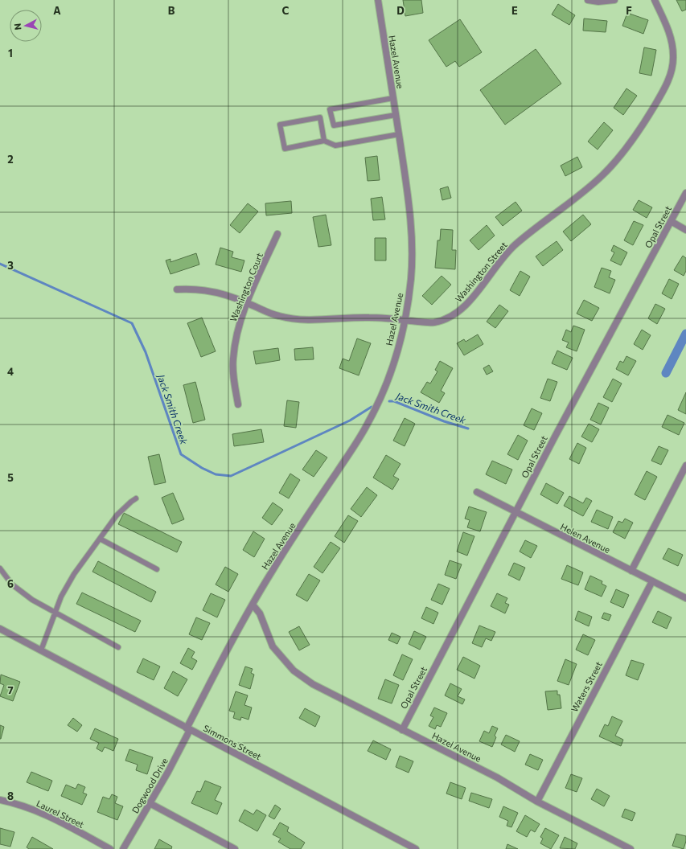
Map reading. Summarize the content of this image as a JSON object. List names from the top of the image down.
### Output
{
  "streets": {
    "street": [
      "Hazel Avenue",
      "Opal Street",
      "Washington Street",
      "Washington Court",
      "Helen Avenue",
      "Waters Street",
      "Simmons Street",
      "Dogwood Drive",
      "Laurel Street"
    ]
  },
  "crossings": [
    ["Hazel Avenue", "Opal Street"],
    ["Hazel Avenue", "Washington Street"],
    ["Hazel Avenue", "Waters Street"],
    ["Hazel Avenue", "Simmons Street"],
    ["Hazel Avenue", "Dogwood Drive"],
    ["Opal Street", "Helen Avenue"],
    ["Washington Street", "Washington Court"],
    ["Helen Avenue", "Waters Street"],
    ["Simmons Street", "Dogwood Drive"]
  ],
  "water": ["Jack Smith Creek"],
  "north": "left",
  "grid": {
    "columns": [
      "A",
      "B",
      "C",
      "D",
      "E",
      "F"
    ],
    "rows": [
      "1",
      "2",
      "3",
      "4",
      "5",
      "6",
      "7",
      "8"
    ]
  }
}
